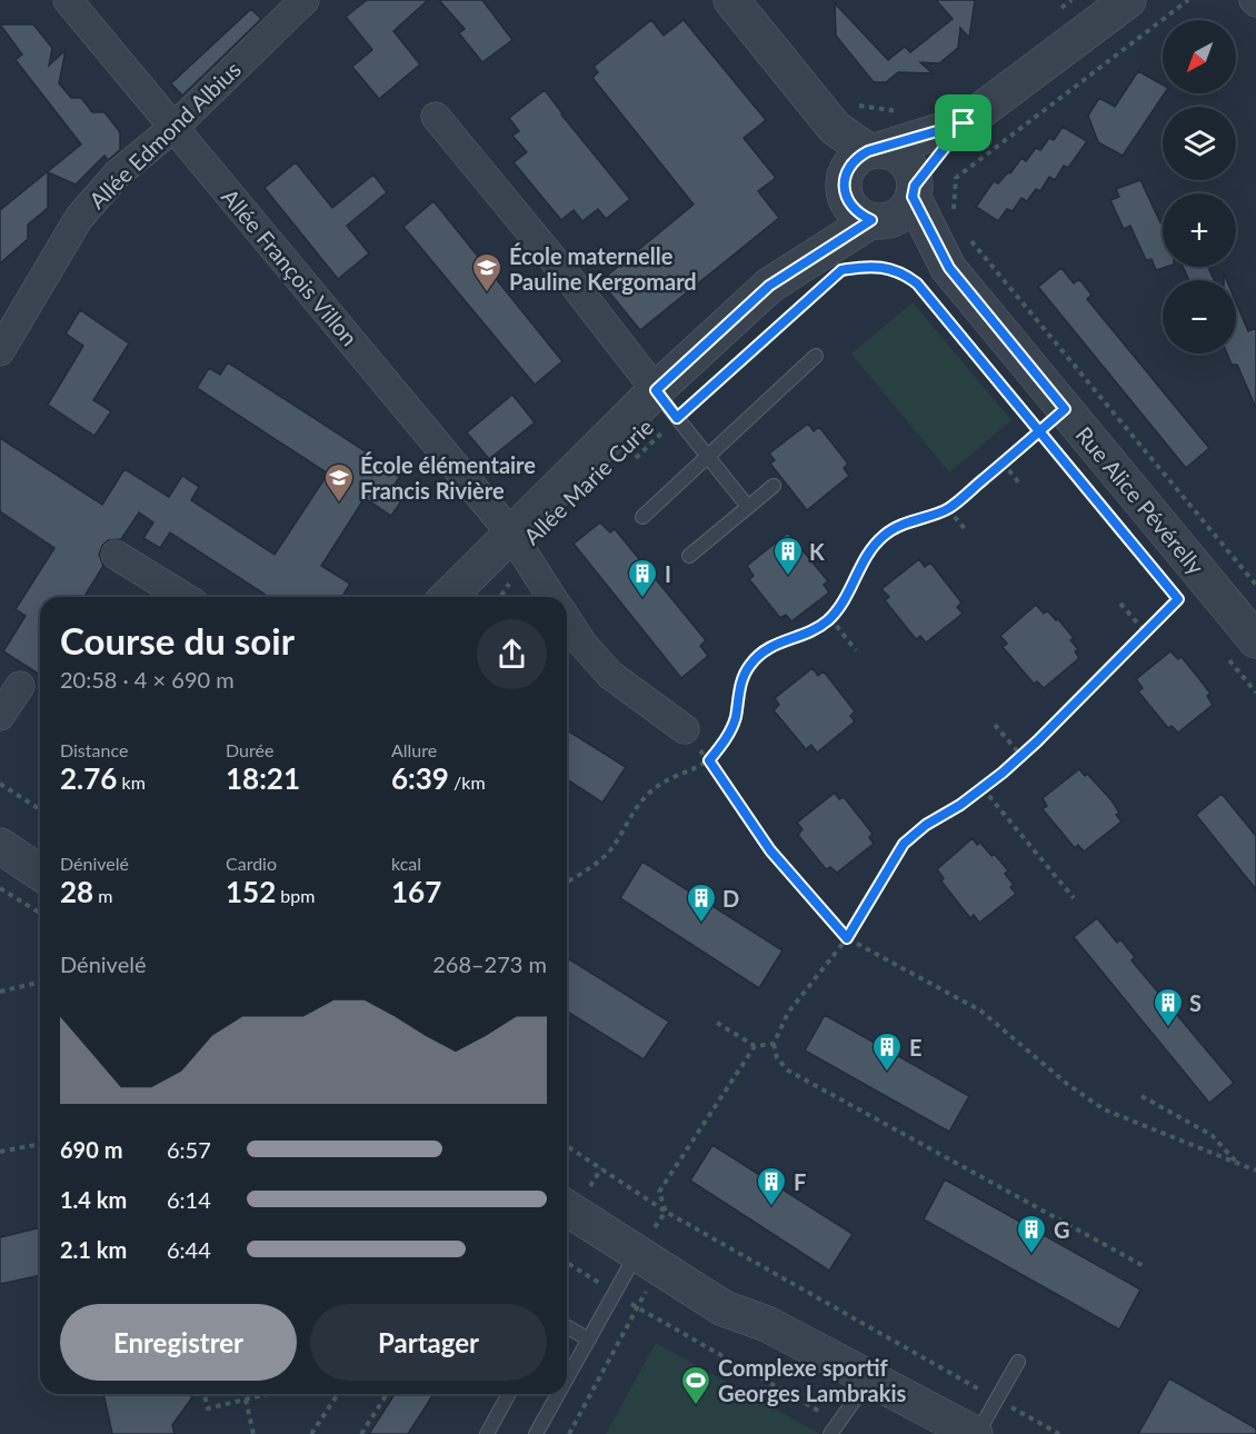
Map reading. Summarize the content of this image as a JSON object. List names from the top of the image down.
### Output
{
  "streets": {
    "street": ["Allée Edmond Albius", "Allée François Villon", "Rue Alice Pévérelly"],
    "path": ["Allée Marie Curie"]
  },
  "crossings": [
    ["Allée Edmond Albius", "Allée François Villon"]
  ],
  "places": {
    "school or university": ["École maternelle Pauline Kergomard", "École élémentaire Francis Rivière"],
    "building": [
      "K",
      "I",
      "D",
      "S",
      "E",
      "F",
      "G"
    ],
    "sports": ["Complexe sportif Georges Lambrakis"]
  },
  "north": "bottom left",
  "page": {
    "map_buttons": ["+", "−"],
    "heading": ["Course du soir", "20:58 · 4 × 690 m"],
    "stats": [
      ["Distance", "2.76 km"],
      ["Durée", "18:21"],
      ["Allure", "6:39 /km"],
      ["Dénivelé", "28 m"],
      ["Cardio", "152 bpm"],
      ["kcal", "167"]
    ],
    "chart": ["Dénivelé", "268–273 m"],
    "list": [
      {
        "name": "690 m",
        "note": "6:57"
      },
      {
        "name": "1.4 km",
        "note": "6:14"
      },
      {
        "name": "2.1 km",
        "note": "6:44"
      }
    ],
    "buttons": ["Enregistrer", "Partager"]
  }
}
